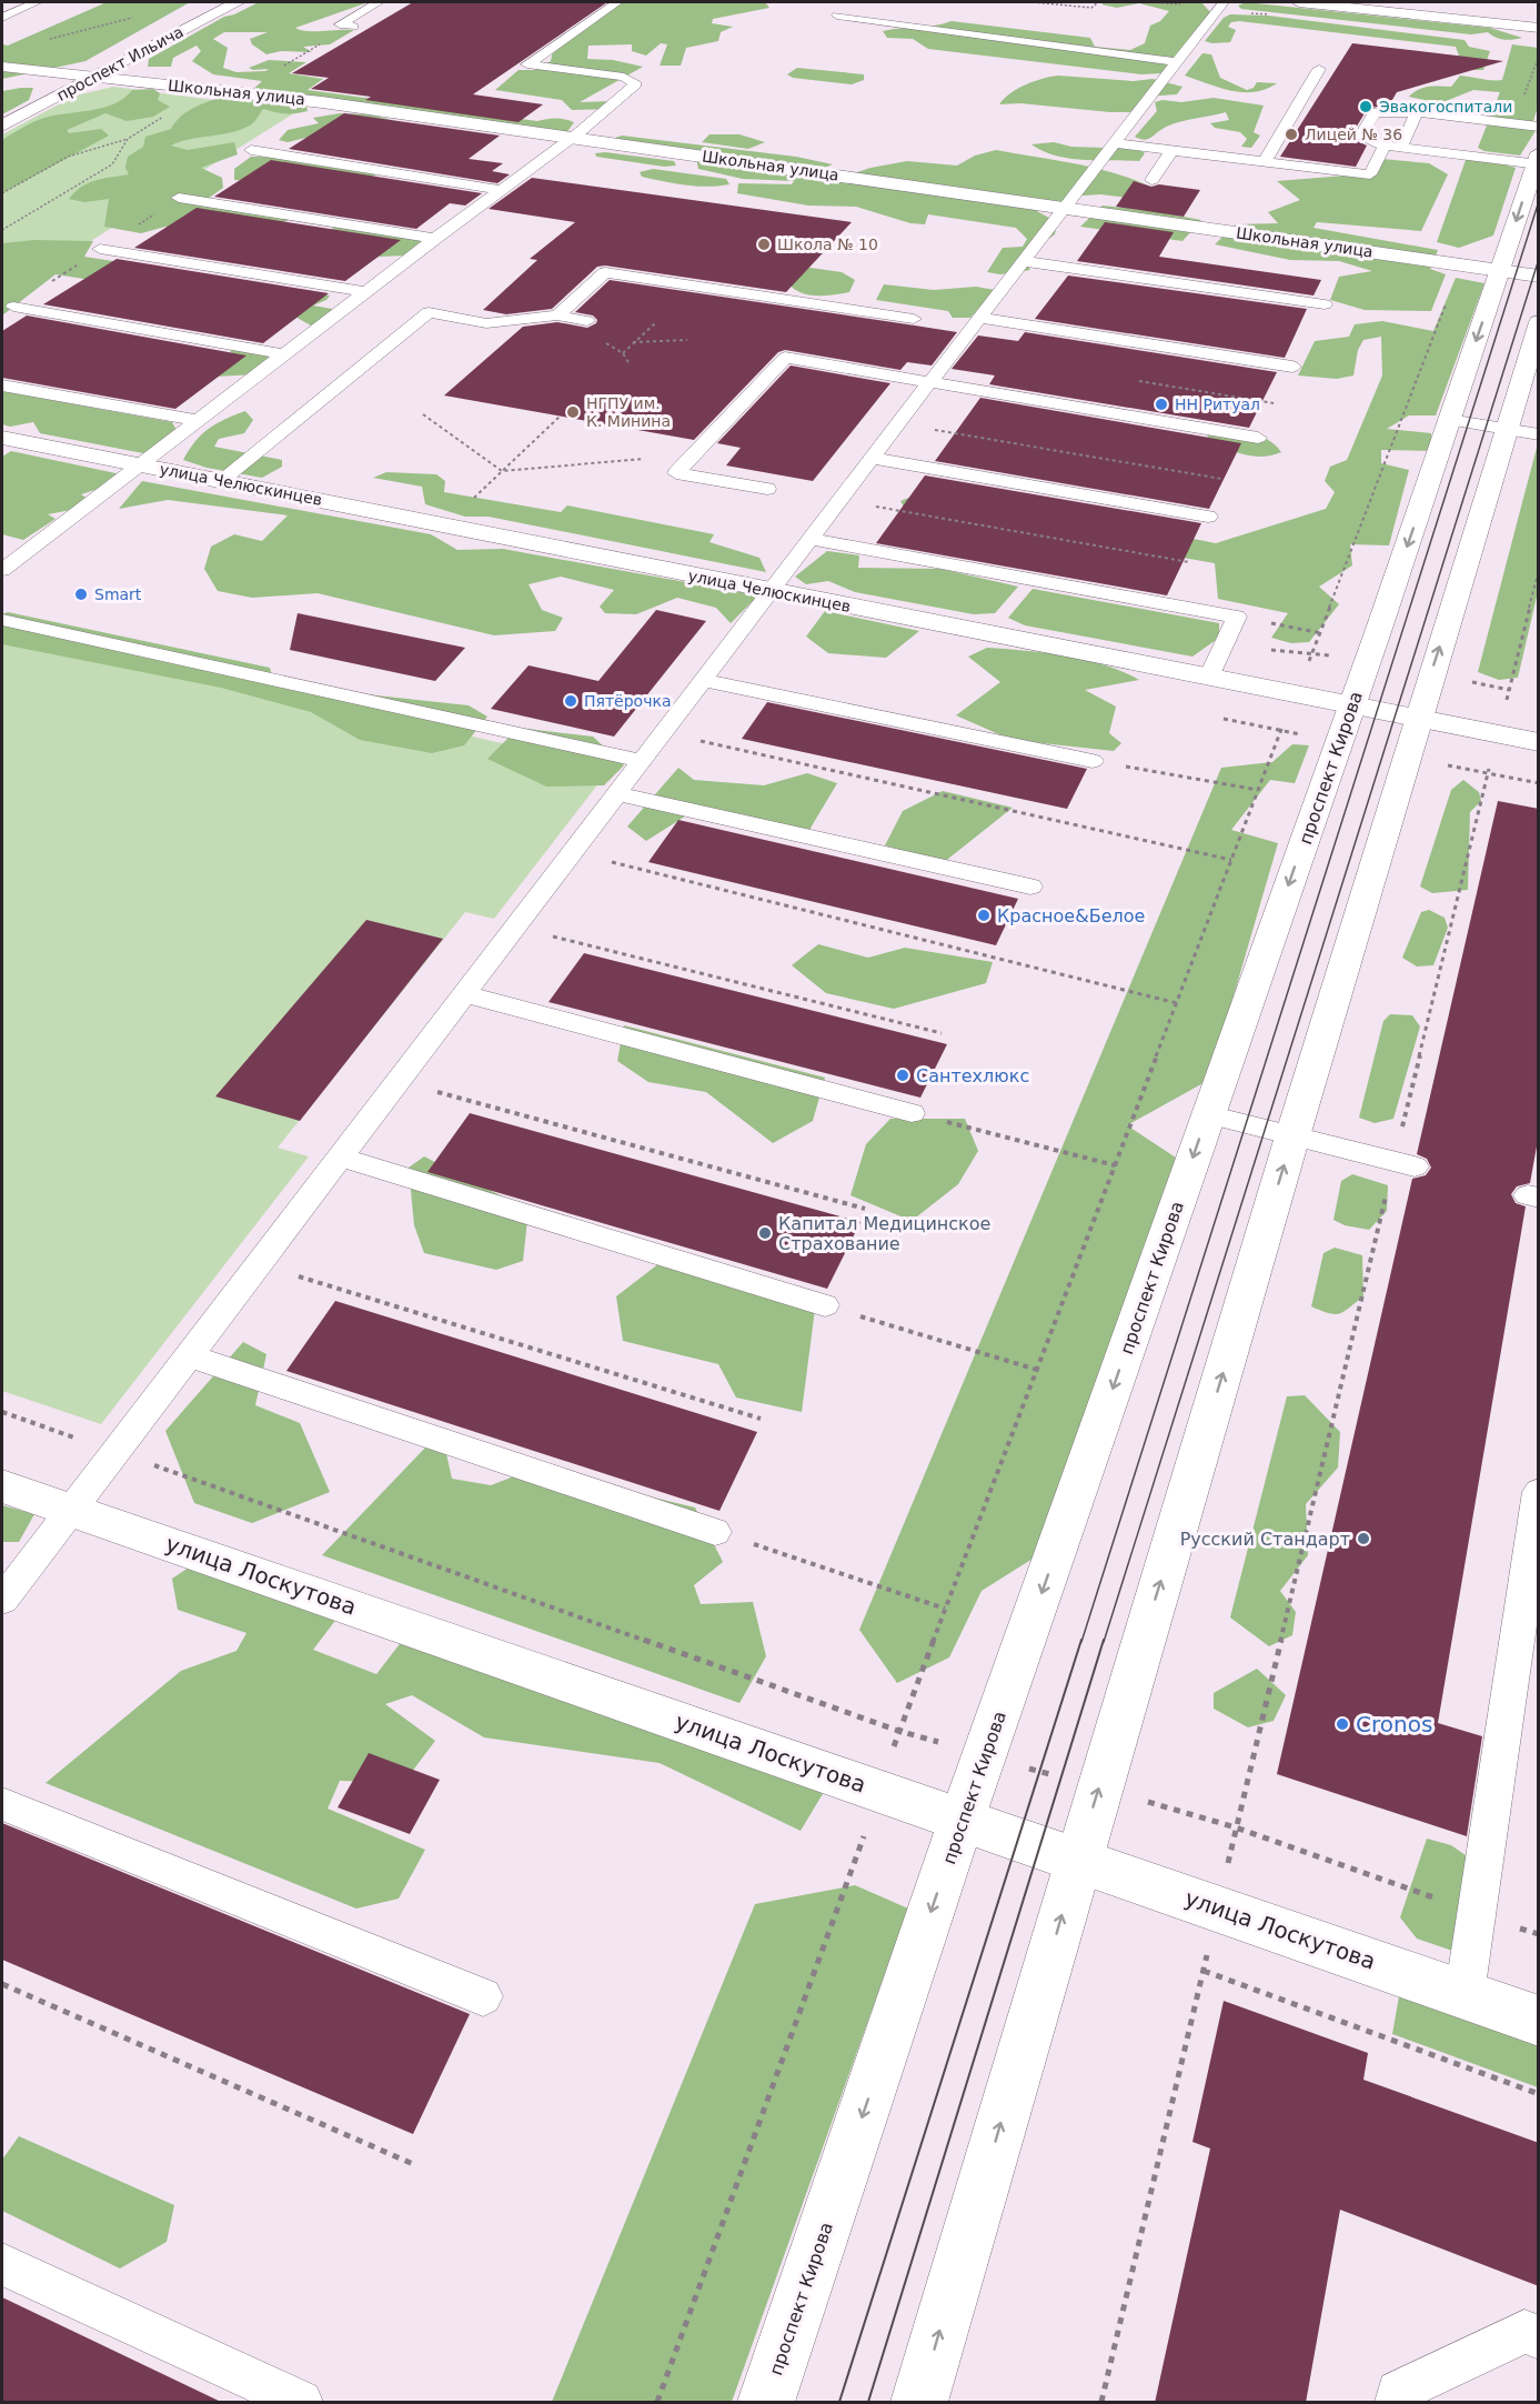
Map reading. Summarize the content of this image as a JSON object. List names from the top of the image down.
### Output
{
  "streets": {
    "street": [
      "проспект Ильича",
      "Школьная улица",
      "улица Челюскинцев",
      "проспект Кирова",
      "улица Лоскутова"
    ]
  },
  "crossings": [
    ["проспект Ильича", "Школьная улица"],
    ["Школьная улица", "проспект Кирова"],
    ["улица Челюскинцев", "проспект Кирова"],
    ["проспект Кирова", "улица Лоскутова"]
  ],
  "places": [
    "Эвакогоспитали",
    "Лицей № 36",
    "Школа № 10",
    "НН Ритуал",
    "НГПУ им. К. Минина",
    "Smart",
    "Пятёрочка",
    "Красное&Белое",
    "Сантехлюкс",
    "Капитал Медицинское Страхование",
    "Русский Стандарт",
    "Cronos"
  ]
}
